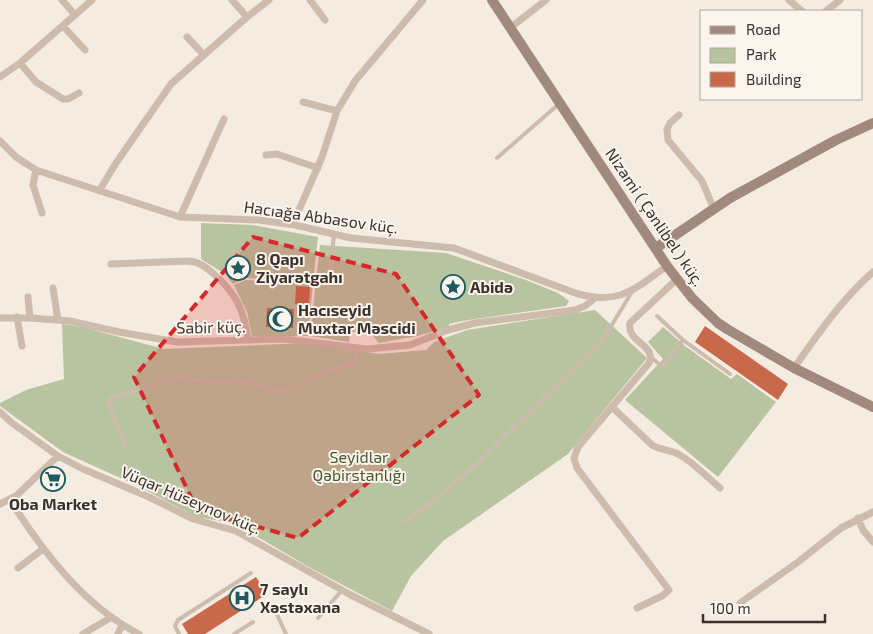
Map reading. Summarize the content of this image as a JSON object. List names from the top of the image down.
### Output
{
  "streets": {
    "main road": ["Nizami ( Çənlibel ) küç."],
    "street": ["Hacıağa Abbasov küç.", "Sabir küç.", "Vüqar Hüseynov küç."]
  },
  "crossings": [
    ["Hacıağa Abbasov küç.", "Nizami ( Çənlibel ) küç."],
    ["Hacıağa Abbasov küç.", "Sabir küç."]
  ],
  "parks": ["Seyidlər Qəbirstanlığı"],
  "places": {
    "place": ["8 Qapı Ziyarətgahı", "Abidə"],
    "mosque": ["Hacıseyid Muxtar Məscidi"],
    "supermarket": ["Oba Market"],
    "hospital": ["7 saylı Xəstəxana"]
  },
  "legend": ["Road", "Park", "Building"],
  "scale_bar": "100 m"
}
